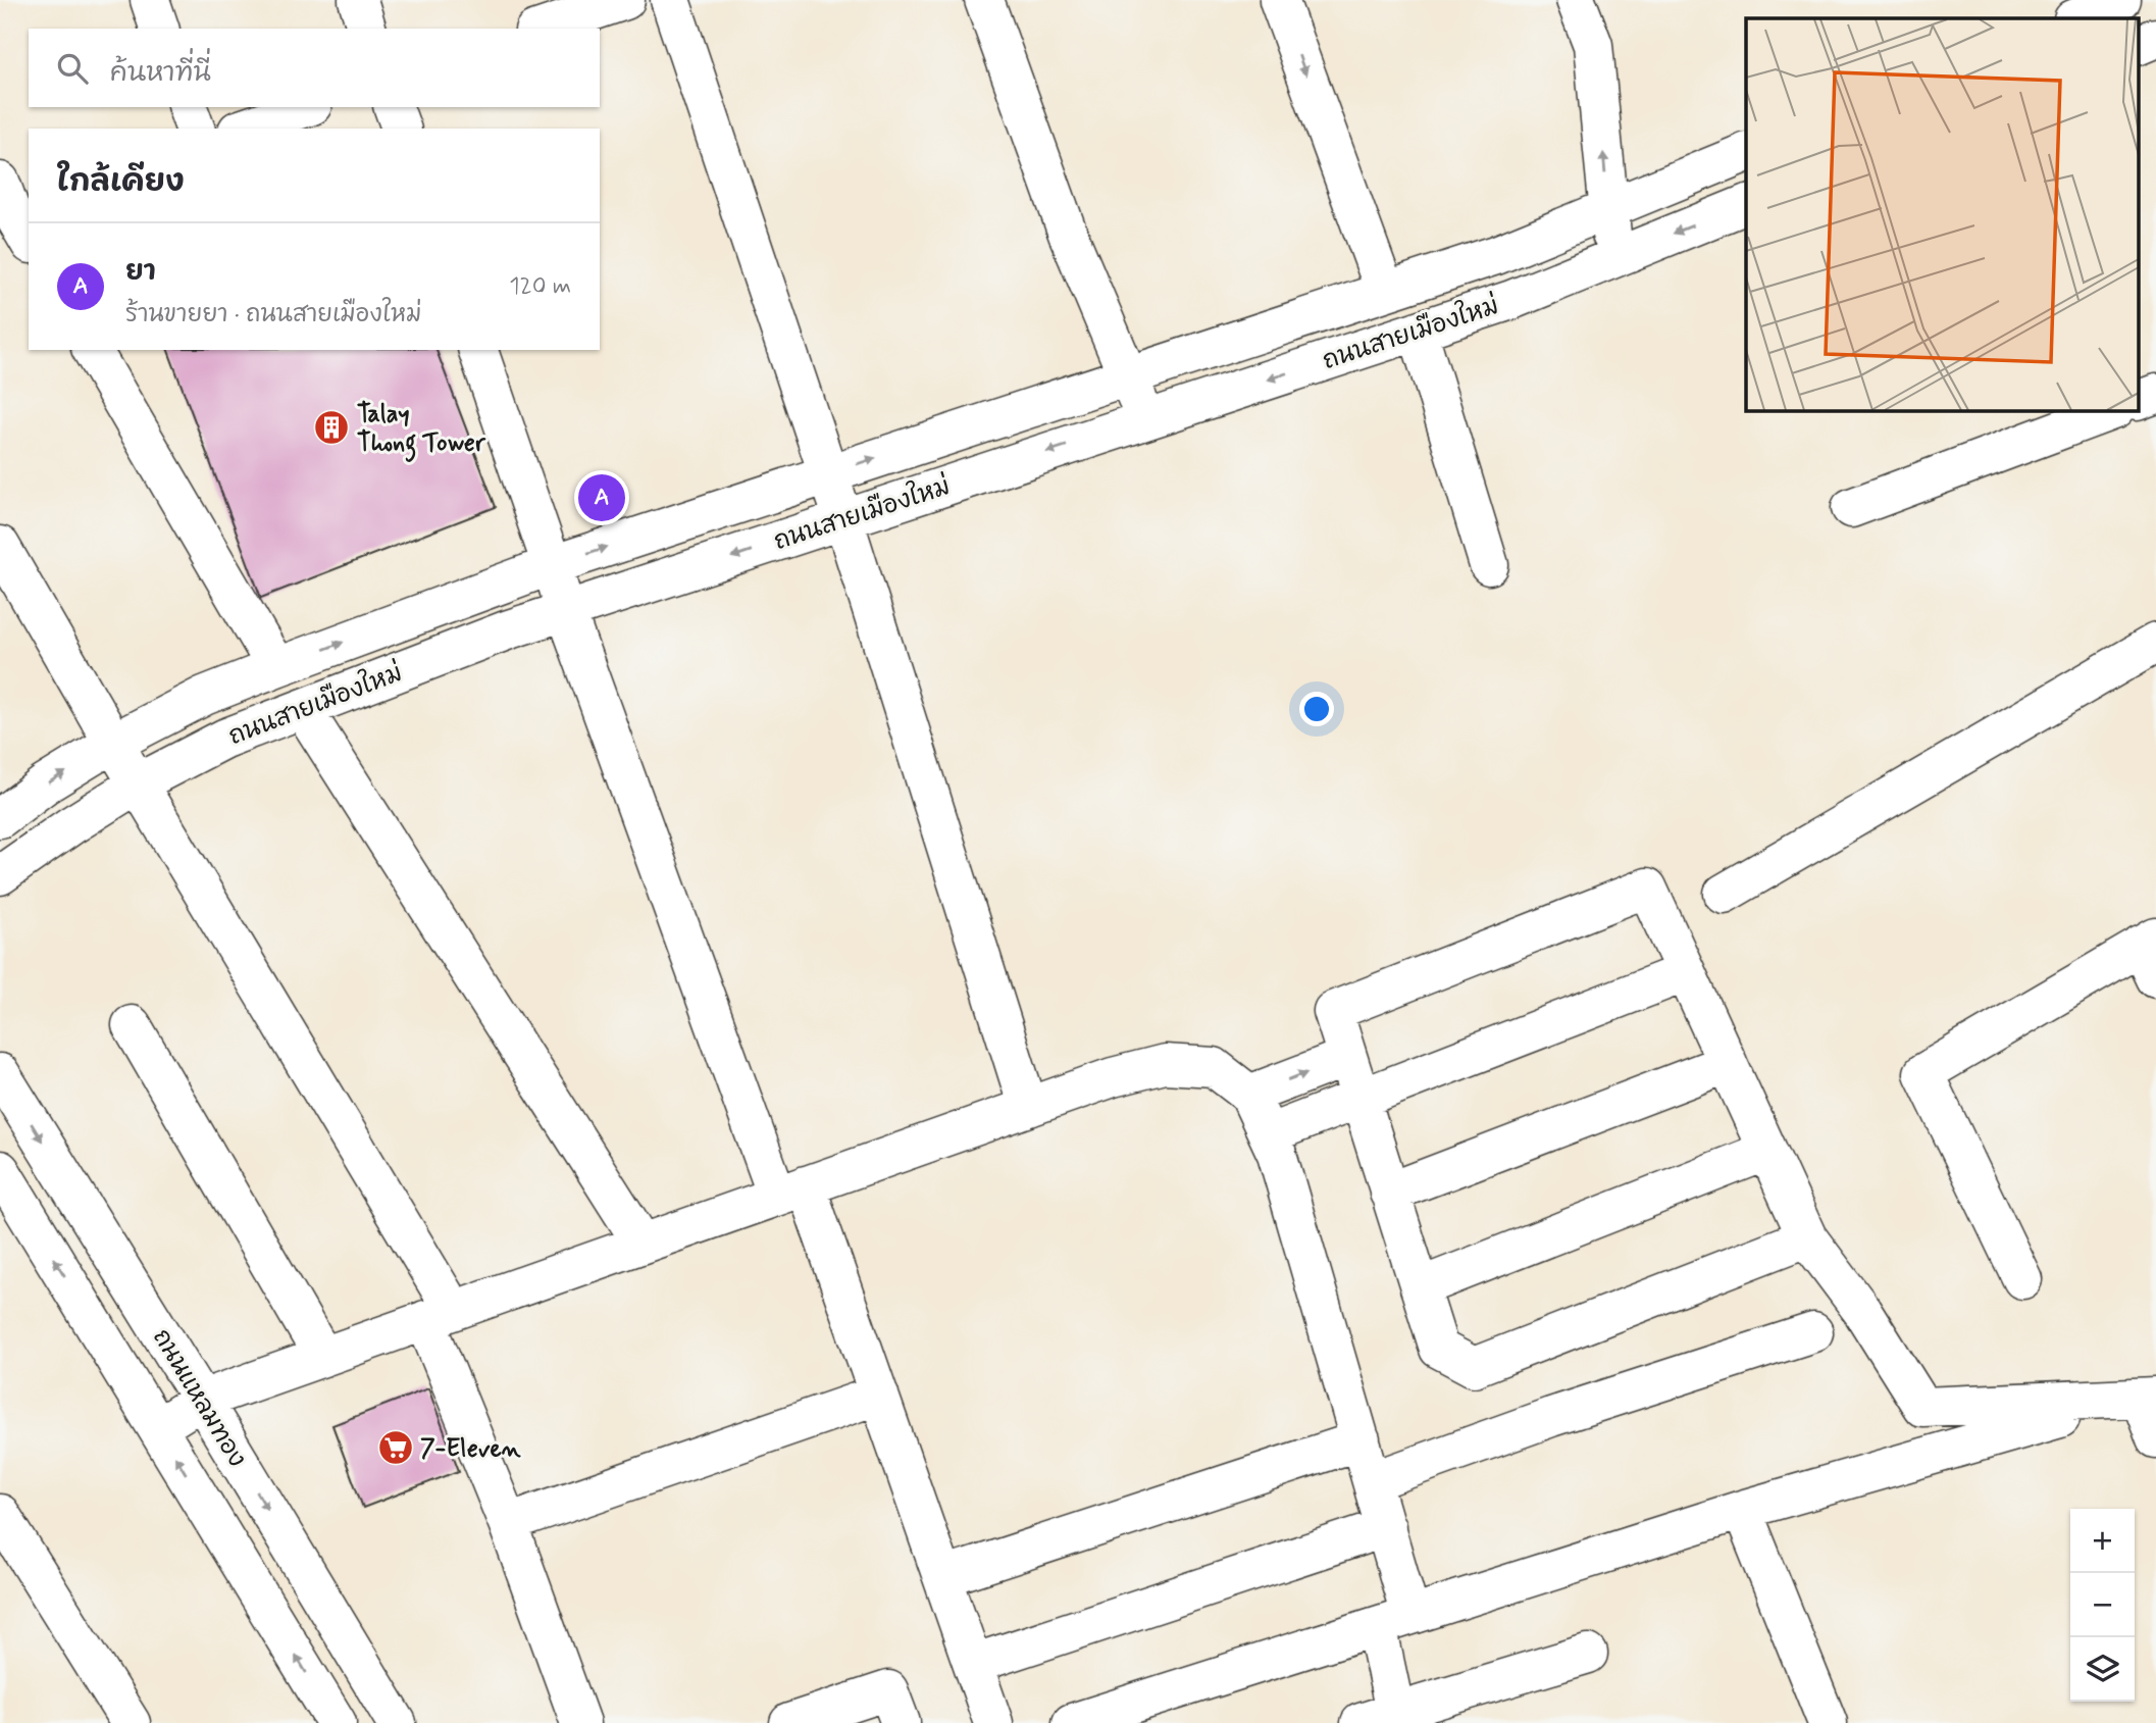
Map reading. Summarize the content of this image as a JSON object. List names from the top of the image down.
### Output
{
  "streets": {
    "street": ["ถนนสายเมืองใหม่", "ถนนแหลมทอง"]
  },
  "places": {
    "building": ["Talay Thong Tower"],
    "supermarket": ["7-Eleven"]
  },
  "page": {
    "search": "ค้นหาที่นี่",
    "heading": "ใกล้เคียง",
    "list": [
      {
        "mark": "A",
        "name": "ยา",
        "note": "ร้านขายยา · ถนนสายเมืองใหม่",
        "value": "120 m"
      }
    ],
    "pins": "A",
    "map_buttons": ["+", "−"]
  }
}
